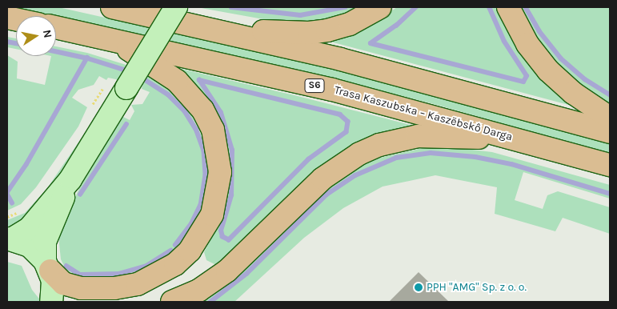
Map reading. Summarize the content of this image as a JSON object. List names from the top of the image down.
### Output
{
  "streets": {
    "highway": ["S6", "Trasa Kaszubska – Kaszëbskô Darga"]
  },
  "places": ["PPH \"AMG\" Sp. z o. o."],
  "north": "right"
}
